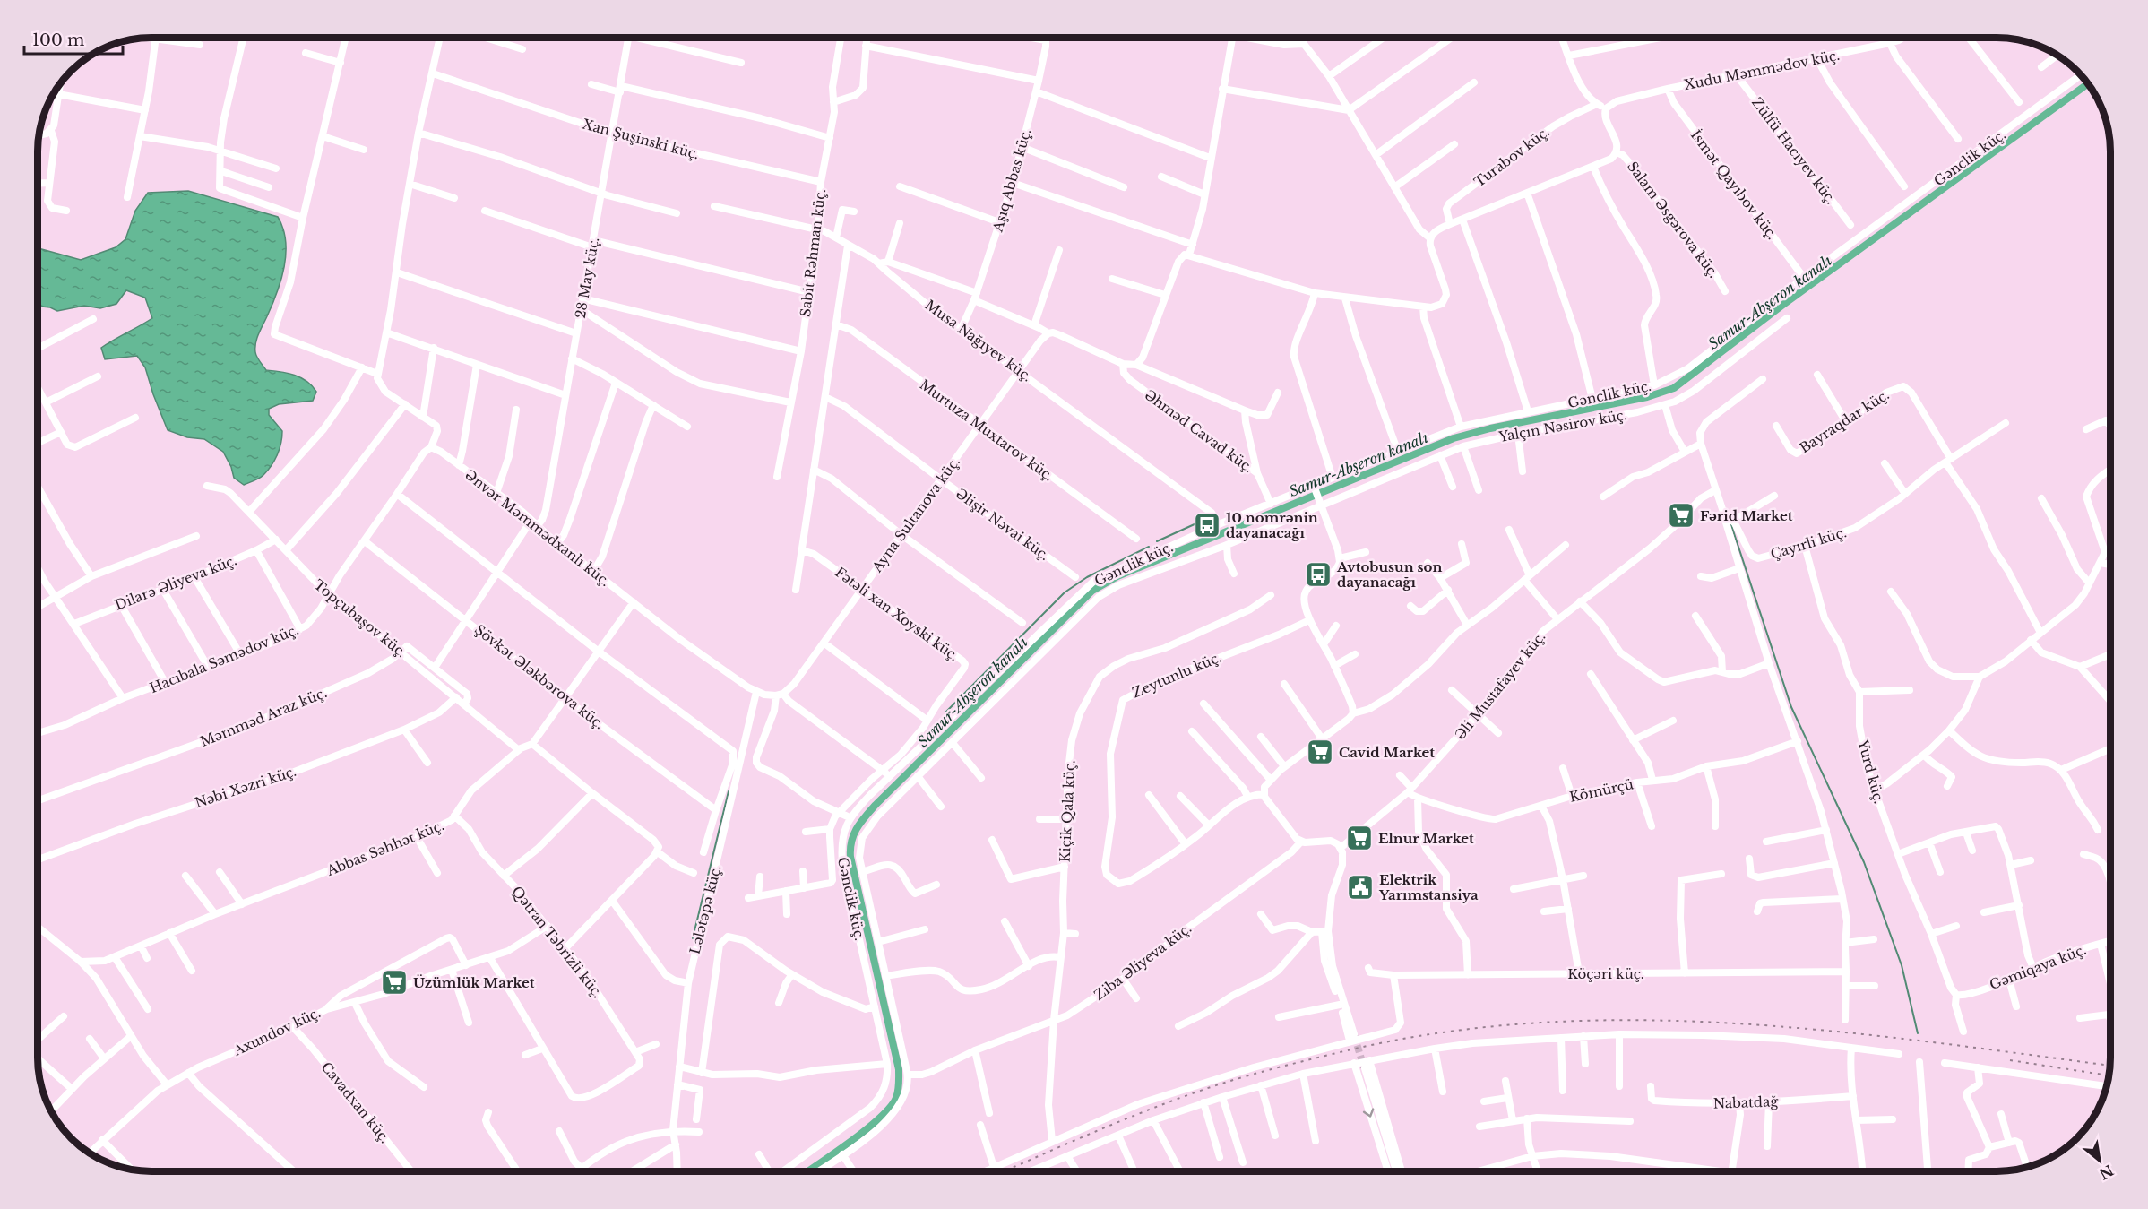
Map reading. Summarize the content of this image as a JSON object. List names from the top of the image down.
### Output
{
  "streets": {
    "street": [
      "Xudu Məmmədov küç.",
      "Xan Şuşinski küç.",
      "Zülfü Hacıyev küç.",
      "Turabov küç.",
      "Gənclik küç.",
      "Aşıq Abbas küç.",
      "İsmət Qayıbov küç.",
      "Salam Əsgərova küç.",
      "Sabit Rəhman küç.",
      "28 May küç.",
      "Musa Nağıyev küç.",
      "Bayraqdar küç.",
      "Yalçın Nəsirov küç.",
      "Murtuza Muxtarov küç.",
      "Əhməd Cavad küç.",
      "Ayna Sultanova küç.",
      "Əlişir Nəvai küç.",
      "Ənvər Məmmədxanlı küç.",
      "Çayırli küç.",
      "Dilarə Əliyeva küç.",
      "Fətəli xan Xoyski küç.",
      "Topçubaşov küç.",
      "Hacıbala Səmədov küç.",
      "Zeytunlu küç.",
      "Şövkət Ələkbərova küç.",
      "Əli Mustafayev küç.",
      "Məmməd Araz küç.",
      "Yurd küç.",
      "Nəbi Xəzri küç.",
      "Kömürçü",
      "Kiçik Qala küç.",
      "Abbas Səhhət küç.",
      "Lələtəpə küç.",
      "Qətran Təbrizli küç.",
      "Ziba Əliyeva küç.",
      "Gəmiqaya küç.",
      "Köçəri küç.",
      "Axundov küç.",
      "Cavadxan küç.",
      "Nabatdağ"
    ]
  },
  "crossings": [
    ["Xudu Məmmədov küç.", "Zülfü Hacıyev küç."],
    ["Xudu Məmmədov küç.", "İsmət Qayıbov küç."],
    ["Xan Şuşinski küç.", "Sabit Rəhman küç."],
    ["Xan Şuşinski küç.", "28 May küç."],
    ["Gənclik küç.", "İsmət Qayıbov küç."],
    ["Gənclik küç.", "Musa Nağıyev küç."],
    ["Gənclik küç.", "Yalçın Nəsirov küç."],
    ["Gənclik küç.", "Əhməd Cavad küç."],
    ["Gənclik küç.", "Ziba Əliyeva küç."],
    ["Aşıq Abbas küç.", "Musa Nağıyev küç."],
    ["Sabit Rəhman küç.", "Musa Nağıyev küç."],
    ["28 May küç.", "Ənvər Məmmədxanlı küç."],
    ["28 May küç.", "Şövkət Ələkbərova küç."],
    ["Musa Nağıyev küç.", "Ayna Sultanova küç."],
    ["Bayraqdar küç.", "Çayırli küç."],
    ["Murtuza Muxtarov küç.", "Ayna Sultanova küç."],
    ["Ayna Sultanova küç.", "Əlişir Nəvai küç."],
    ["Ayna Sultanova küç.", "Ənvər Məmmədxanlı küç."],
    ["Ayna Sultanova küç.", "Fətəli xan Xoyski küç."],
    ["Ənvər Məmmədxanlı küç.", "Hacıbala Səmədov küç."],
    ["Ənvər Məmmədxanlı küç.", "Abbas Səhhət küç."],
    ["Ənvər Məmmədxanlı küç.", "Lələtəpə küç."],
    ["Çayırli küç.", "Əli Mustafayev küç."],
    ["Çayırli küç.", "Yurd küç."],
    ["Dilarə Əliyeva küç.", "Topçubaşov küç."],
    ["Topçubaşov küç.", "Hacıbala Səmədov küç."],
    ["Topçubaşov küç.", "Məmməd Araz küç."],
    ["Topçubaşov küç.", "Nəbi Xəzri küç."],
    ["Topçubaşov küç.", "Abbas Səhhət küç."],
    ["Hacıbala Səmədov küç.", "Şövkət Ələkbərova küç."],
    ["Şövkət Ələkbərova küç.", "Abbas Səhhət küç."],
    ["Əli Mustafayev küç.", "Kömürçü"],
    ["Yurd küç.", "Gəmiqaya küç."],
    ["Kiçik Qala küç.", "Ziba Əliyeva küç."],
    ["Abbas Səhhət küç.", "Qətran Təbrizli küç."],
    ["Qətran Təbrizli küç.", "Axundov küç."],
    ["Axundov küç.", "Cavadxan küç."]
  ],
  "water": ["Samur-Abşeron kanalı"],
  "places": {
    "supermarket": [
      "Fərid Market",
      "Cavid Market",
      "Elnur Market",
      "Üzümlük Market"
    ],
    "bus stop": ["10 nomrənin dayanacağı", "Avtobusun son dayanacağı"],
    "public building": ["Elektrik Yarımstansiya"]
  },
  "scale_bar": "100 m",
  "north": "bottom right"
}
